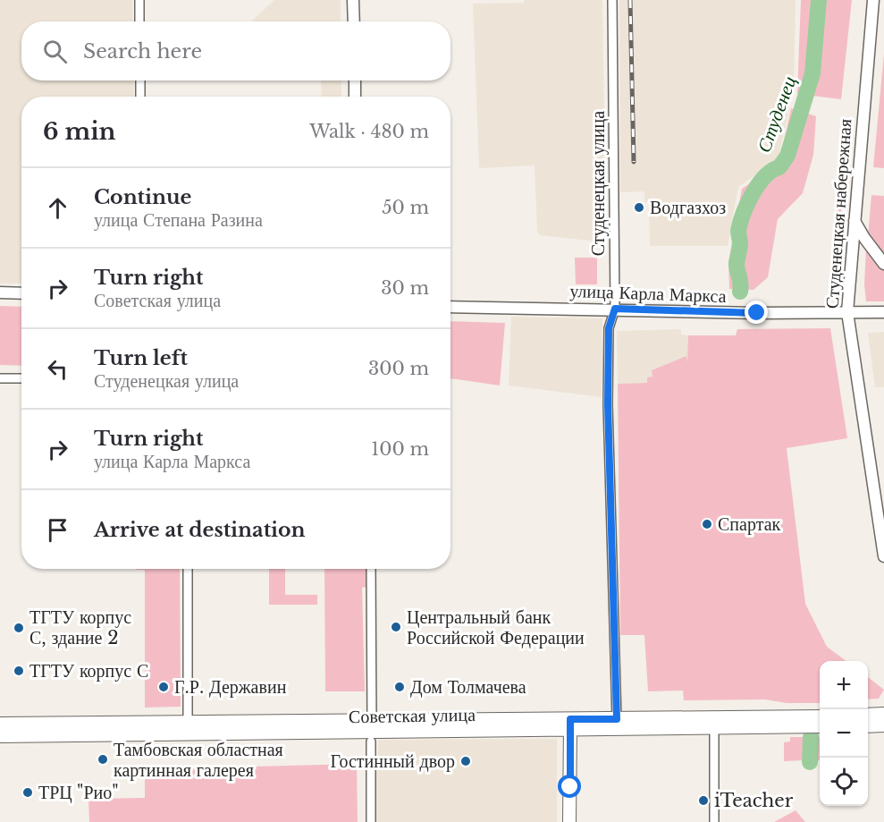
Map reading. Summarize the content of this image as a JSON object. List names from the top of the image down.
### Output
{
  "streets": {
    "main road": ["Студенецкая набережная", "улица Карла Маркса", "Советская улица"],
    "street": ["Студенецкая улица"]
  },
  "crossings": [
    ["Студенецкая улица", "улица Карла Маркса"],
    ["Студенецкая улица", "Советская улица"],
    ["Студенецкая набережная", "улица Карла Маркса"]
  ],
  "water": ["Студенец"],
  "places": [
    "Водгазхоз",
    "Спартак",
    "Центральный банк Российской Федерации",
    "ТГТУ корпус С, здание 2",
    "ТГТУ корпус С",
    "Г.Р. Державин",
    "Дом Толмачева",
    "Тамбовская областная картинная галерея",
    "Гостинный двор",
    "ТРЦ \"Рио\"",
    "iTeacher"
  ],
  "page": {
    "search": "Search here",
    "heading": ["6 min", "Walk · 480 m"],
    "list": [
      ["Continue", "улица Степана Разина", "50 m"],
      ["Turn right", "Советская улица", "30 m"],
      ["Turn left", "Студенецкая улица", "300 m"],
      ["Turn right", "улица Карла Маркса", "100 m"],
      "Arrive at destination"
    ],
    "map_buttons": ["+", "−"]
  }
}
